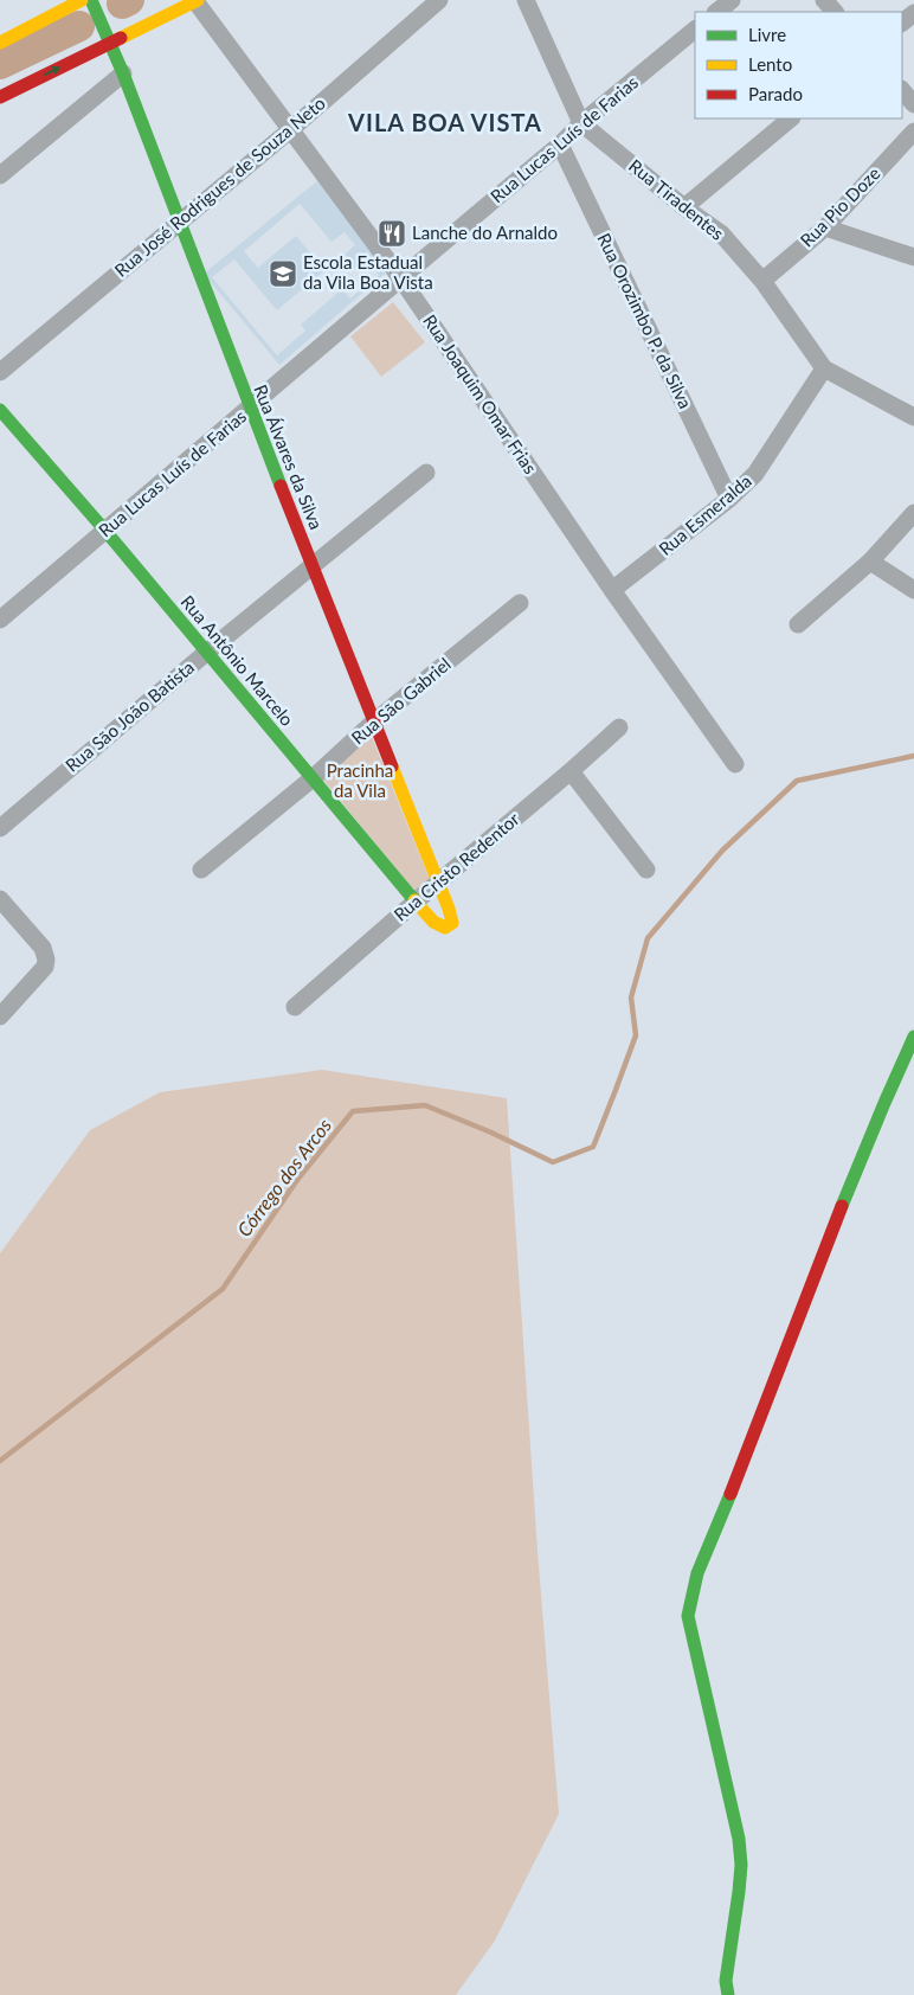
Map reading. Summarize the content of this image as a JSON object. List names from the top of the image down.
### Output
{
  "streets": {
    "street": [
      "Rua Lucas Luís de Farias",
      "Rua José Rodrigues de Souza Neto",
      "Rua Tiradentes",
      "Rua Pio Doze",
      "Rua Orozimbo P. da Silva",
      "Rua Joaquim Omar Frias",
      "Rua Álvares da Silva",
      "Rua Esmeralda",
      "Rua Antônio Marcelo",
      "Rua São Gabriel",
      "Rua São João Batista",
      "Rua Cristo Redentor"
    ]
  },
  "crossings": [
    ["Rua Lucas Luís de Farias", "Rua Tiradentes"],
    ["Rua Lucas Luís de Farias", "Rua Orozimbo P. da Silva"],
    ["Rua Lucas Luís de Farias", "Rua Joaquim Omar Frias"],
    ["Rua Lucas Luís de Farias", "Rua Álvares da Silva"],
    ["Rua Lucas Luís de Farias", "Rua Antônio Marcelo"],
    ["Rua José Rodrigues de Souza Neto", "Rua Joaquim Omar Frias"],
    ["Rua José Rodrigues de Souza Neto", "Rua Álvares da Silva"],
    ["Rua Tiradentes", "Rua Pio Doze"],
    ["Rua Tiradentes", "Rua Esmeralda"],
    ["Rua Orozimbo P. da Silva", "Rua Esmeralda"],
    ["Rua Joaquim Omar Frias", "Rua Esmeralda"],
    ["Rua Álvares da Silva", "Rua Antônio Marcelo"],
    ["Rua Álvares da Silva", "Rua São Gabriel"],
    ["Rua Álvares da Silva", "Rua São João Batista"],
    ["Rua Álvares da Silva", "Rua Cristo Redentor"],
    ["Rua Antônio Marcelo", "Rua São Gabriel"],
    ["Rua Antônio Marcelo", "Rua São João Batista"],
    ["Rua Antônio Marcelo", "Rua Cristo Redentor"]
  ],
  "districts": ["VILA BOA VISTA"],
  "water": ["Córrego dos Arcos"],
  "parks": ["Pracinha da Vila"],
  "places": {
    "restaurant": ["Lanche do Arnaldo"],
    "school or university": ["Escola Estadual da Vila Boa Vista"]
  },
  "legend": ["Livre", "Lento", "Parado"]
}
